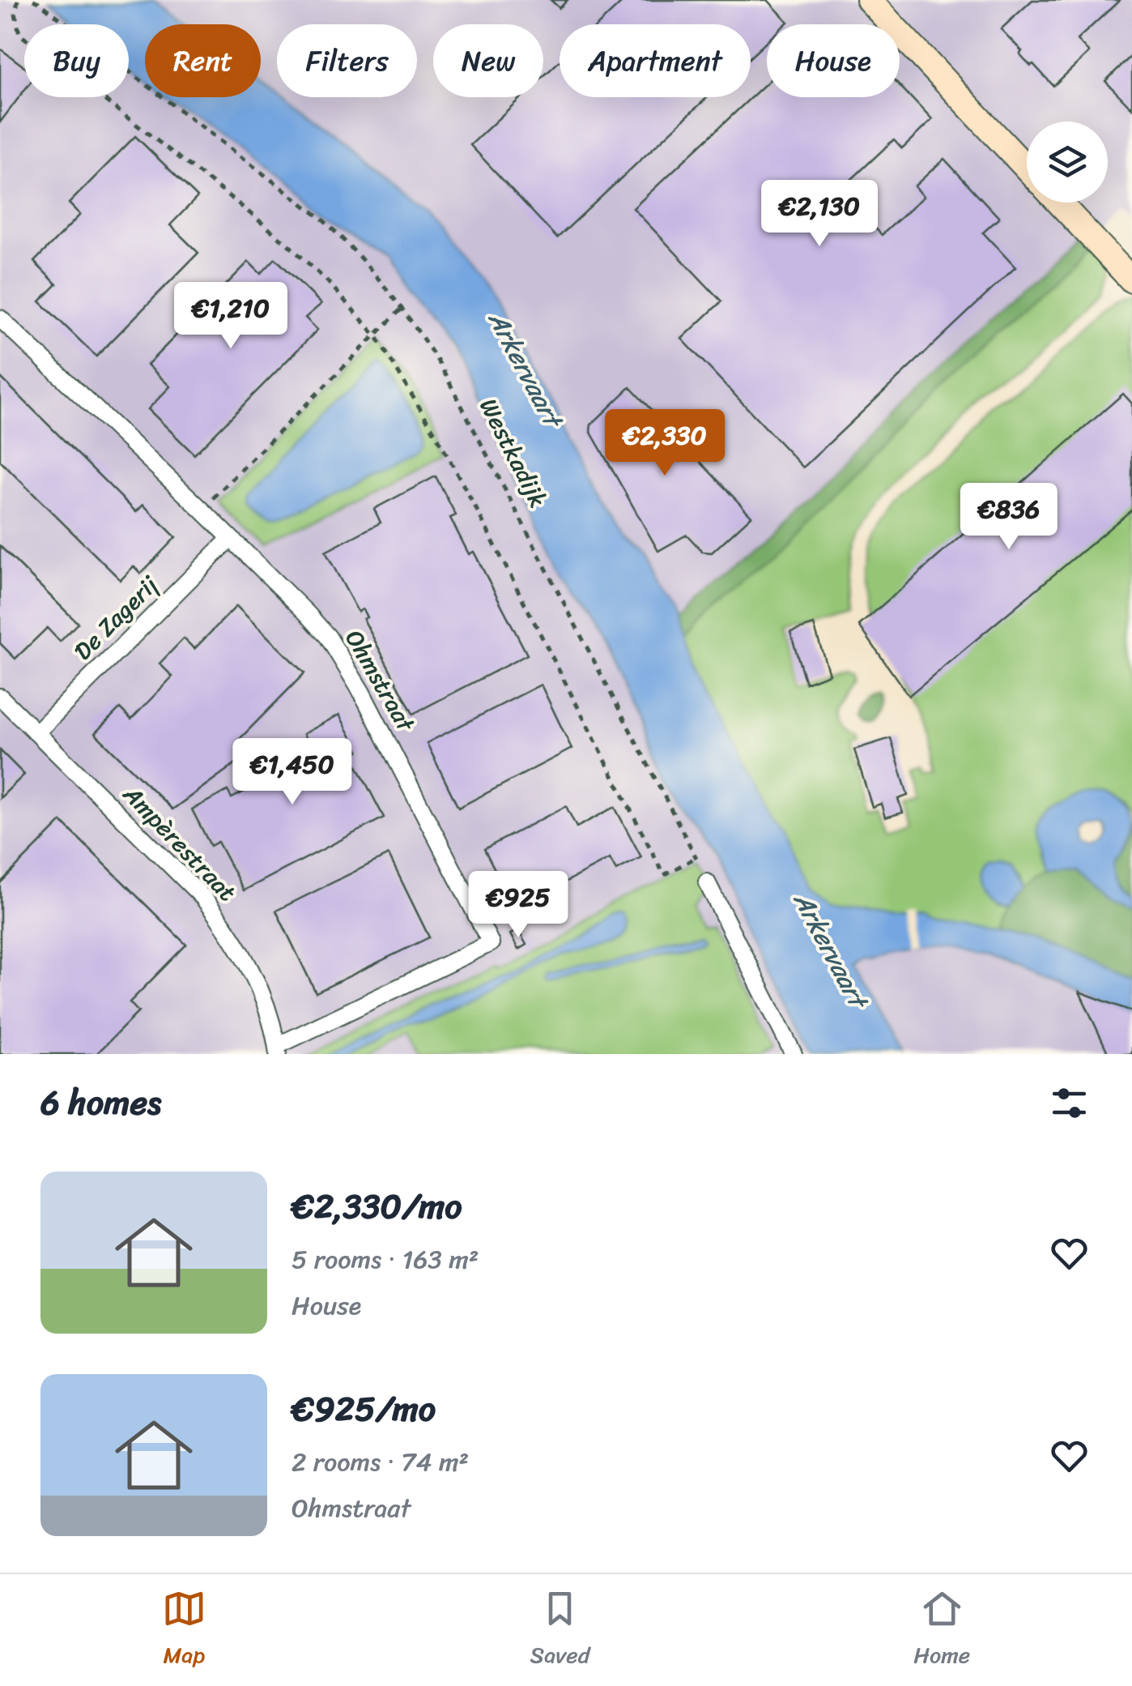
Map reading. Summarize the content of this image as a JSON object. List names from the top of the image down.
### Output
{
  "streets": {
    "street": ["De Zagerij", "Ohmstraat", "Ampèrestraat"],
    "path": ["Westkadijk"]
  },
  "crossings": [
    ["De Zagerij", "Ohmstraat"],
    ["De Zagerij", "Ampèrestraat"],
    ["Ohmstraat", "Ampèrestraat"]
  ],
  "water": ["Arkervaart"],
  "page": {
    "chip": [
      "Buy",
      "Rent",
      "Filters",
      "New",
      "Apartment",
      "House"
    ],
    "price": [
      "€2,130",
      "€1,210",
      "€2,330",
      "€836",
      "€1,450",
      "€925"
    ],
    "heading": "6 homes",
    "list": [
      {
        "name": "€2,330/mo",
        "note": "5 rooms · 163 m² · House"
      },
      {
        "name": "€925/mo",
        "note": "2 rooms · 74 m² · Ohmstraat"
      }
    ],
    "tabs": ["Map", "Saved", "Home"]
  }
}
